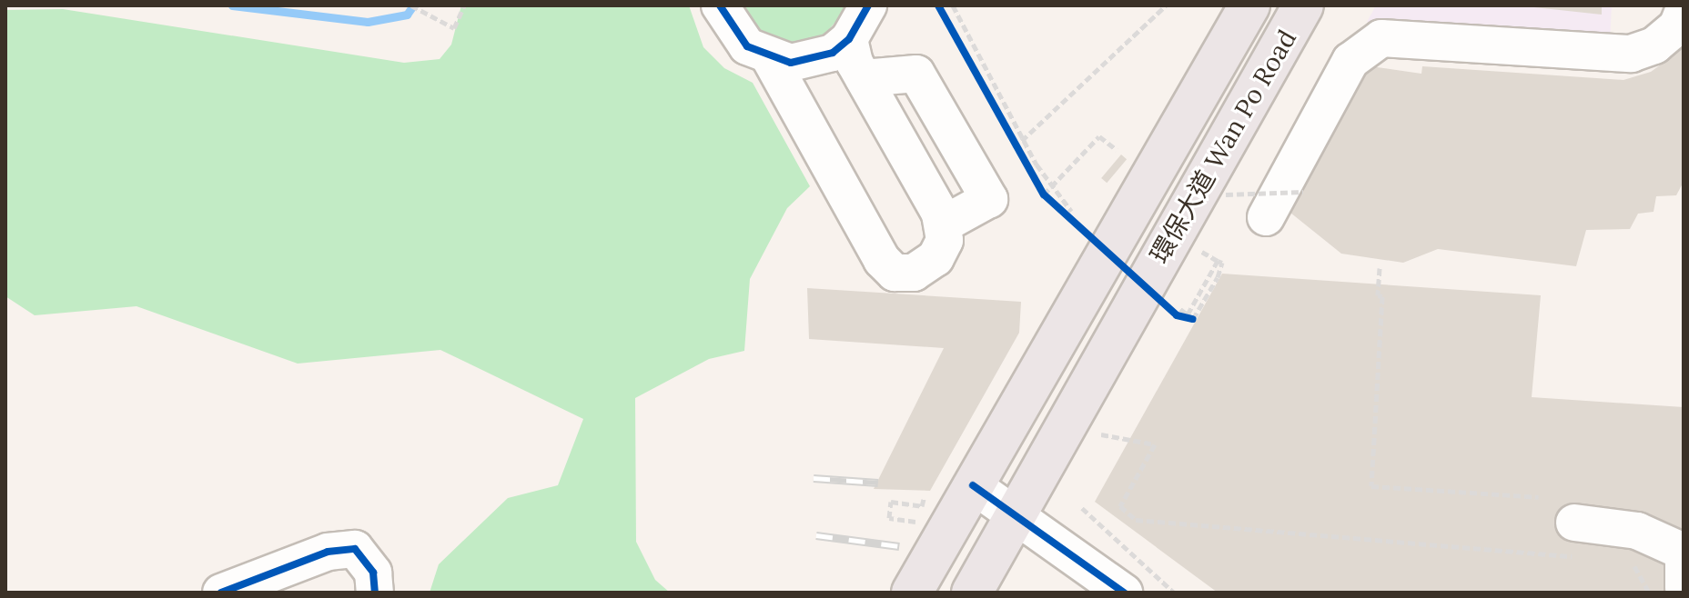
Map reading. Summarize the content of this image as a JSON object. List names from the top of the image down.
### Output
{
  "streets": {
    "main road": ["環保大道 Wan Po Road"]
  }
}
